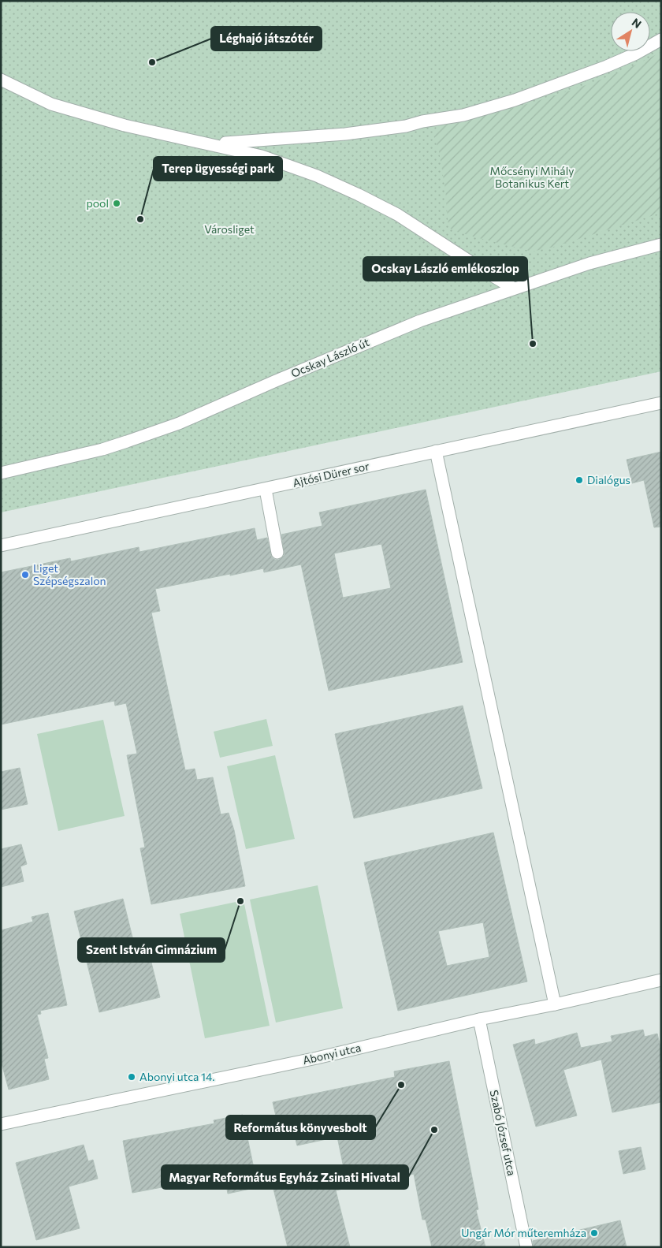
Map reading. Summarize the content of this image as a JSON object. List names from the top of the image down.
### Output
{
  "streets": {
    "street": [
      "Ocskay László út",
      "Ajtósi Dürer sor",
      "Abonyi utca",
      "Szabó József utca"
    ]
  },
  "crossings": [
    ["Abonyi utca", "Szabó József utca"]
  ],
  "parks": ["Mőcsényi Mihály Botanikus Kert", "Városliget"],
  "places": [
    "Léghajó játszótér",
    "pool",
    "Terep ügyességi park",
    "Ocskay László emlékoszlop",
    "Dialógus",
    "Liget Szépségszalon",
    "Szent István Gimnázium",
    "Abonyi utca 14.",
    "Református könyvesbolt",
    "Magyar Református Egyház Zsinati Hivatal",
    "Ungár Mór műteremháza"
  ],
  "north": "top right"
}
